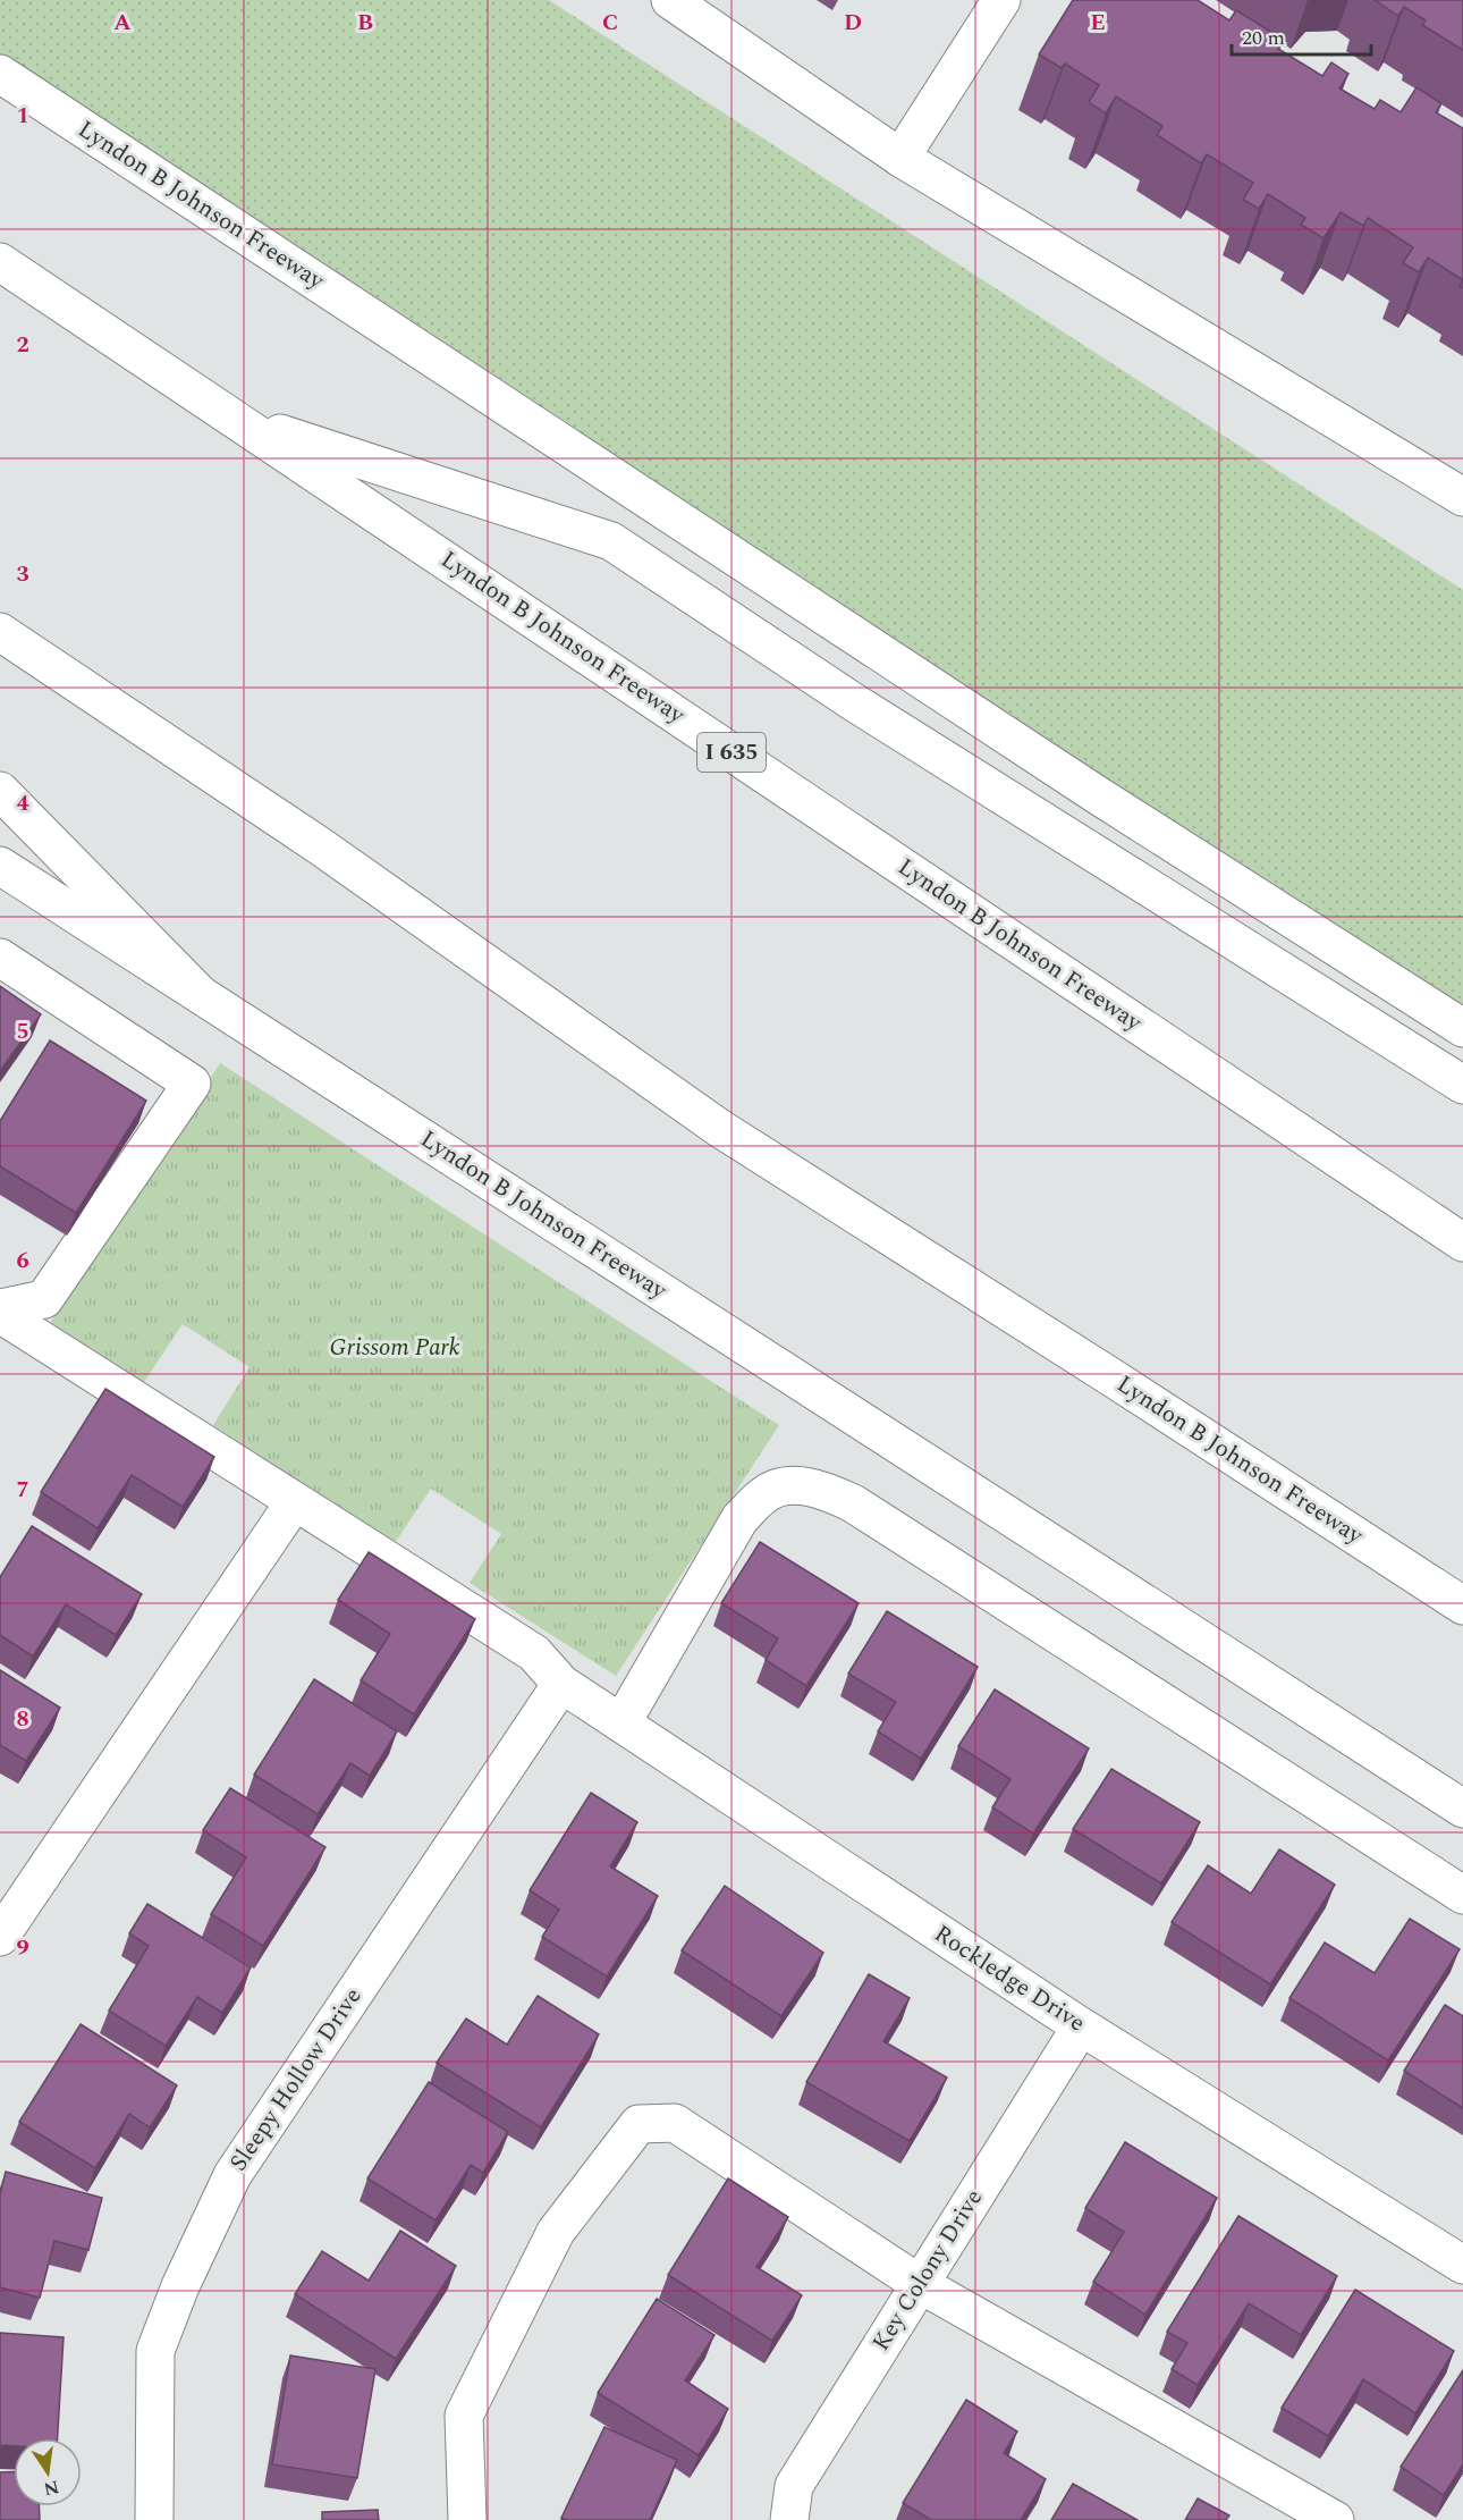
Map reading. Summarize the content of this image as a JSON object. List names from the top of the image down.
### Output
{
  "streets": {
    "main road": [
      "Lyndon B Johnson Freeway",
      "I 635",
      "Rockledge Drive",
      "Sleepy Hollow Drive",
      "Key Colony Drive"
    ]
  },
  "crossings": [
    ["Rockledge Drive", "Sleepy Hollow Drive"],
    ["Rockledge Drive", "Key Colony Drive"]
  ],
  "parks": ["Grissom Park"],
  "scale_bar": "20 m",
  "north": "bottom",
  "grid": {
    "columns": [
      "A",
      "B",
      "C",
      "D",
      "E"
    ],
    "rows": [
      "1",
      "2",
      "3",
      "4",
      "5",
      "6",
      "7",
      "8",
      "9"
    ]
  }
}
